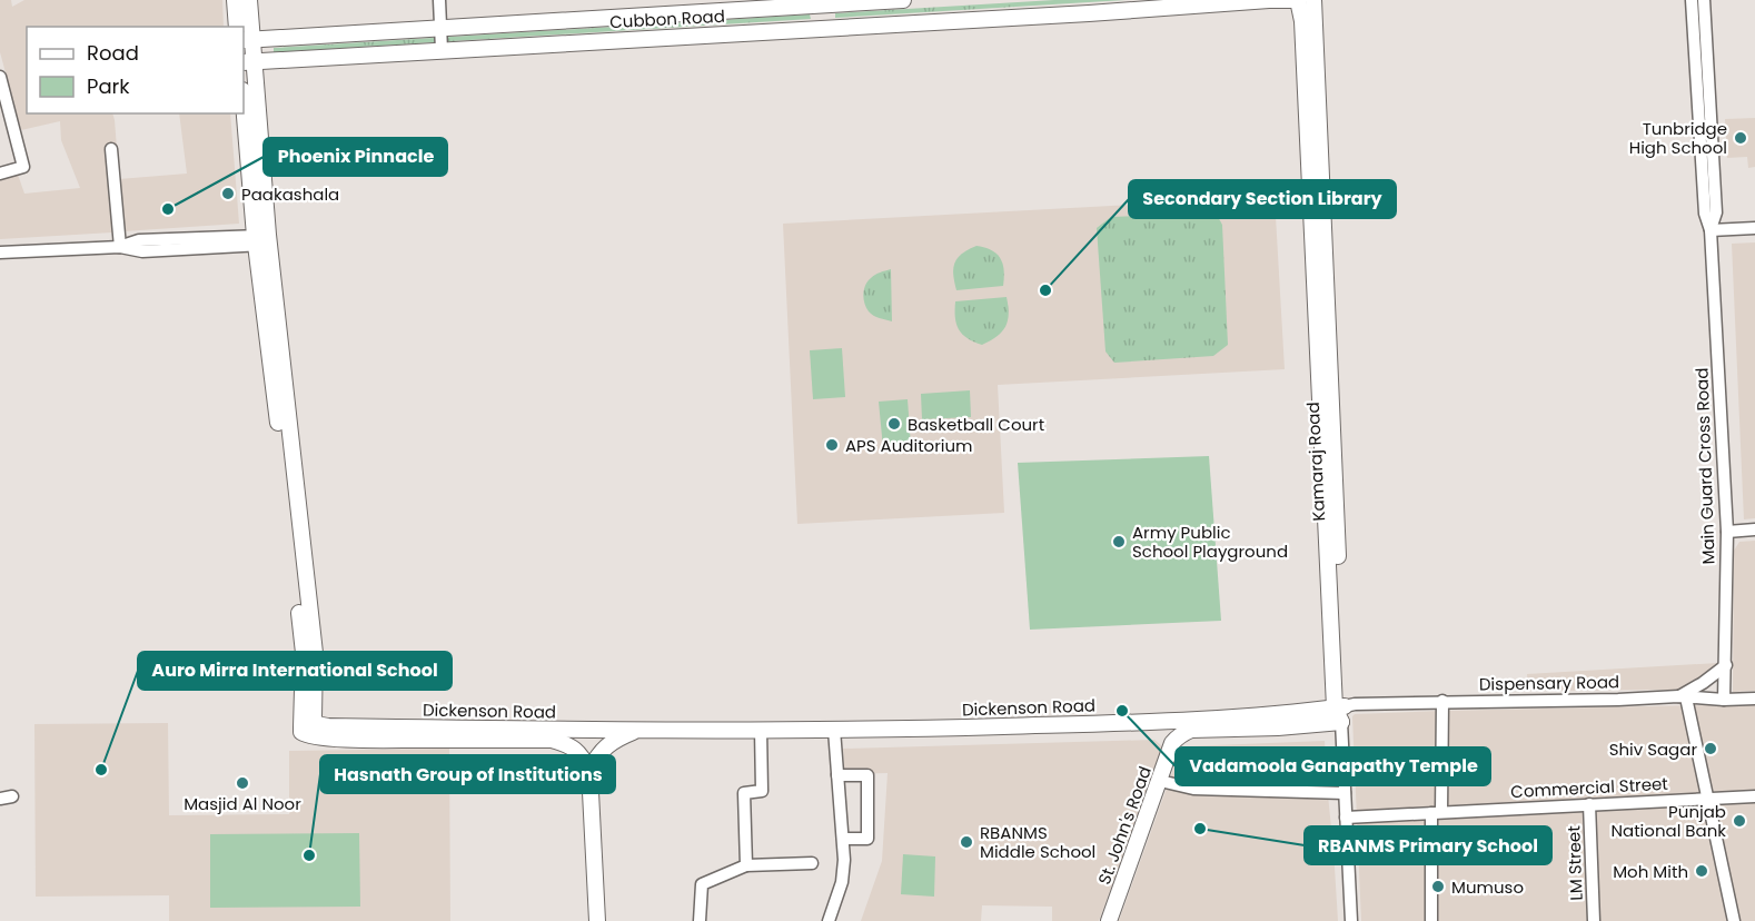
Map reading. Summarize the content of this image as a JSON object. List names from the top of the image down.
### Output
{
  "streets": {
    "main road": [
      "Cubbon Road",
      "Kamaraj Road",
      "Dickenson Road",
      "St. John's Road"
    ],
    "street": [
      "Main Guard Cross Road",
      "Dispensary Road",
      "Commercial Street",
      "LM Street"
    ]
  },
  "crossings": [
    ["Cubbon Road", "Kamaraj Road"],
    ["Cubbon Road", "Dickenson Road"],
    ["Kamaraj Road", "Dispensary Road"],
    ["Kamaraj Road", "Dickenson Road"],
    ["Kamaraj Road", "Commercial Street"],
    ["Main Guard Cross Road", "Dispensary Road"],
    ["Dispensary Road", "Dickenson Road"],
    ["Commercial Street", "LM Street"]
  ],
  "places": [
    "Tunbridge High School",
    "Paakashala",
    "Phoenix Pinnacle",
    "Secondary Section Library",
    "Basketball Court",
    "APS Auditorium",
    "Army Public School Playground",
    "Vadamoola Ganapathy Temple",
    "Shiv Sagar",
    "Auro Mirra International School",
    "Masjid Al Noor",
    "Punjab National Bank",
    "RBANMS Primary School",
    "RBANMS Middle School",
    "Hasnath Group of Institutions",
    "Moh Mith",
    "Mumuso"
  ],
  "legend": ["Road", "Park"]
}
